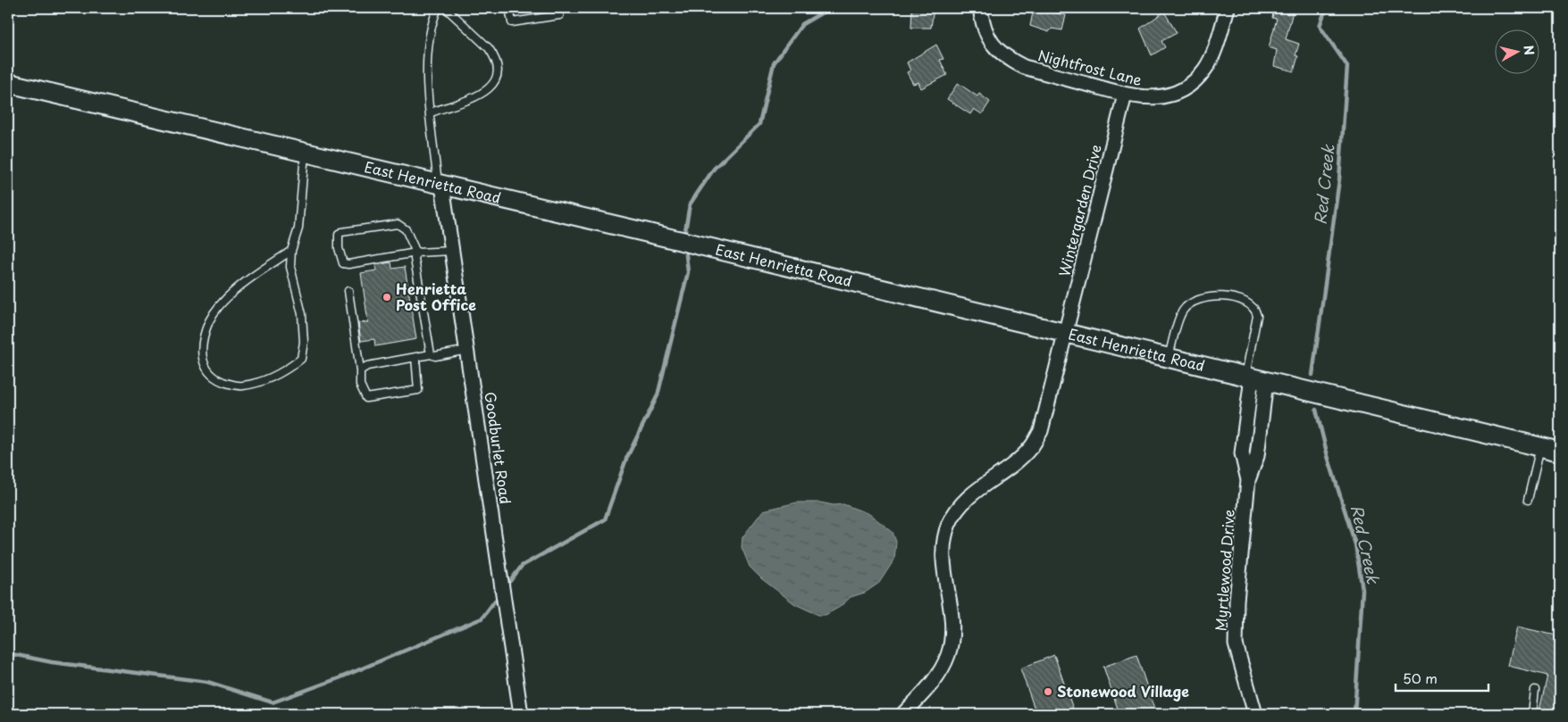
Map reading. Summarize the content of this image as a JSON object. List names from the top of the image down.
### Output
{
  "streets": {
    "main road": ["East Henrietta Road"],
    "street": [
      "Nightfrost Lane",
      "Wintergarden Drive",
      "Goodburlet Road",
      "Myrtlewood Drive"
    ]
  },
  "crossings": [
    ["Nightfrost Lane", "Wintergarden Drive"],
    ["East Henrietta Road", "Wintergarden Drive"],
    ["East Henrietta Road", "Goodburlet Road"],
    ["East Henrietta Road", "Myrtlewood Drive"]
  ],
  "water": ["Red Creek"],
  "places": ["Henrietta Post Office", "Stonewood Village"],
  "scale_bar": "50 m",
  "north": "right"
}
